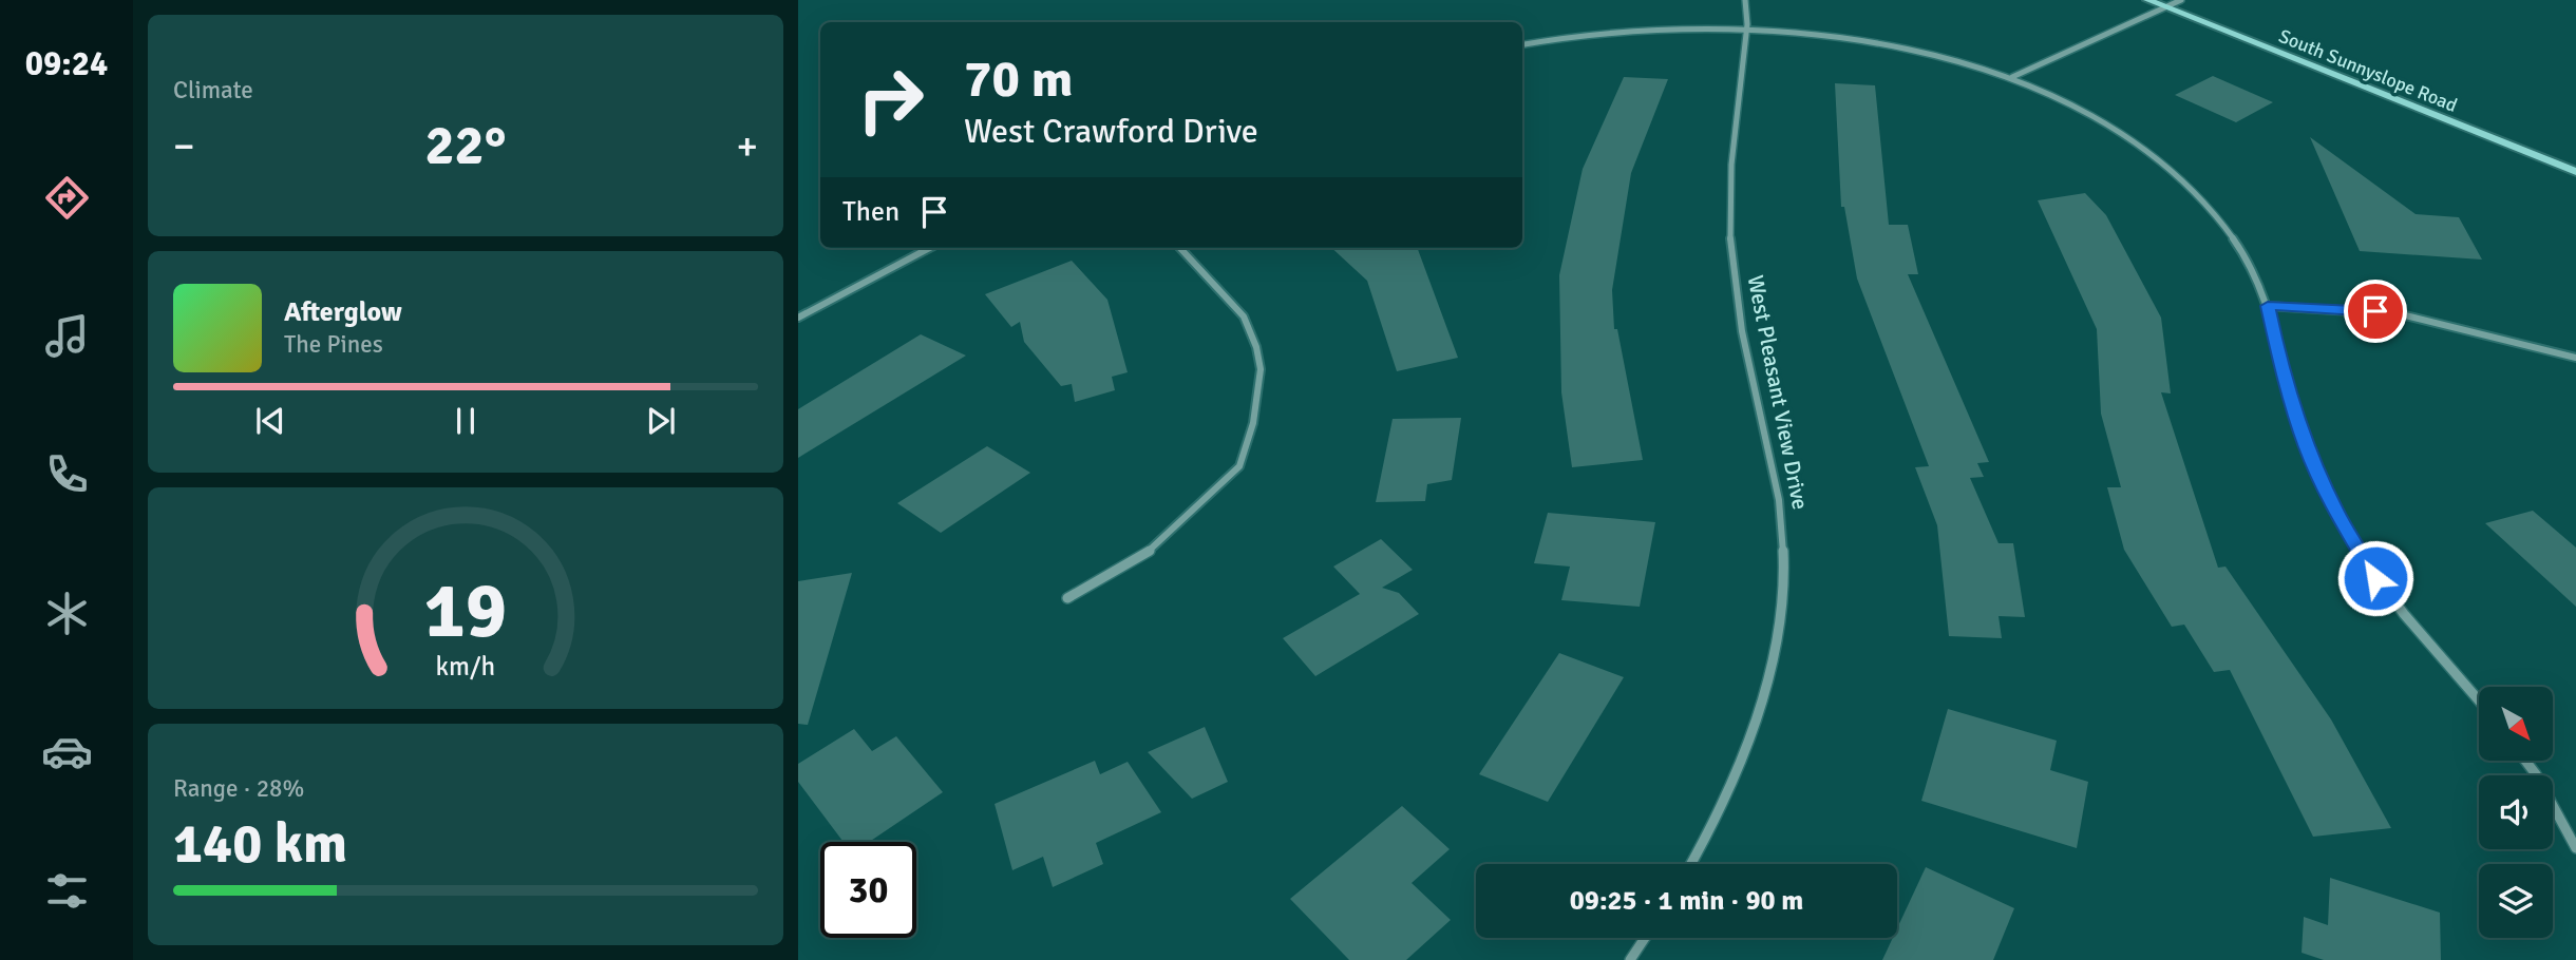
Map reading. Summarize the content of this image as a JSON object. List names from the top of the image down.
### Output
{
  "streets": {
    "street": ["South Sunnyslope Road", "West Pleasant View Drive"]
  },
  "north": "bottom right",
  "page": {
    "tabs": "09:24",
    "tile": [
      "Climate",
      ["Range · 28%", "140 km"]
    ],
    "turn": ["70 m", "West Crawford Drive"],
    "heat": ["−", "22°", "+"],
    "then": "Then",
    "song": ["Afterglow", "The Pines"],
    "limit": "30",
    "trip": "09:25 · 1 min · 90 m",
    "gauge": ["19", "km/h"]
  }
}
